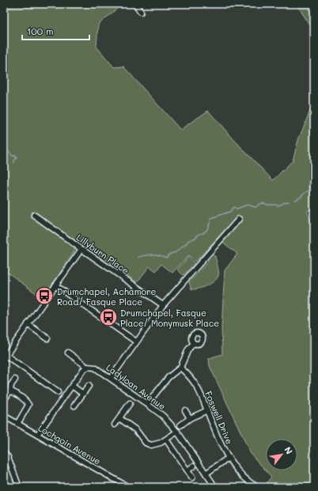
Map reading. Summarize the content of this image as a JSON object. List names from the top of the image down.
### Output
{
  "streets": {
    "street": [
      "Lillyburn Place",
      "Ladyloan Avenue",
      "Foswell Drive",
      "Lochgoin Avenue"
    ]
  },
  "places": {
    "bus stop": ["Drumchapel, Achamore Road/ Fasque Place", "Drumchapel, Fasque Place/ Monymusk Place"]
  },
  "scale_bar": "100 m",
  "north": "top right"
}
